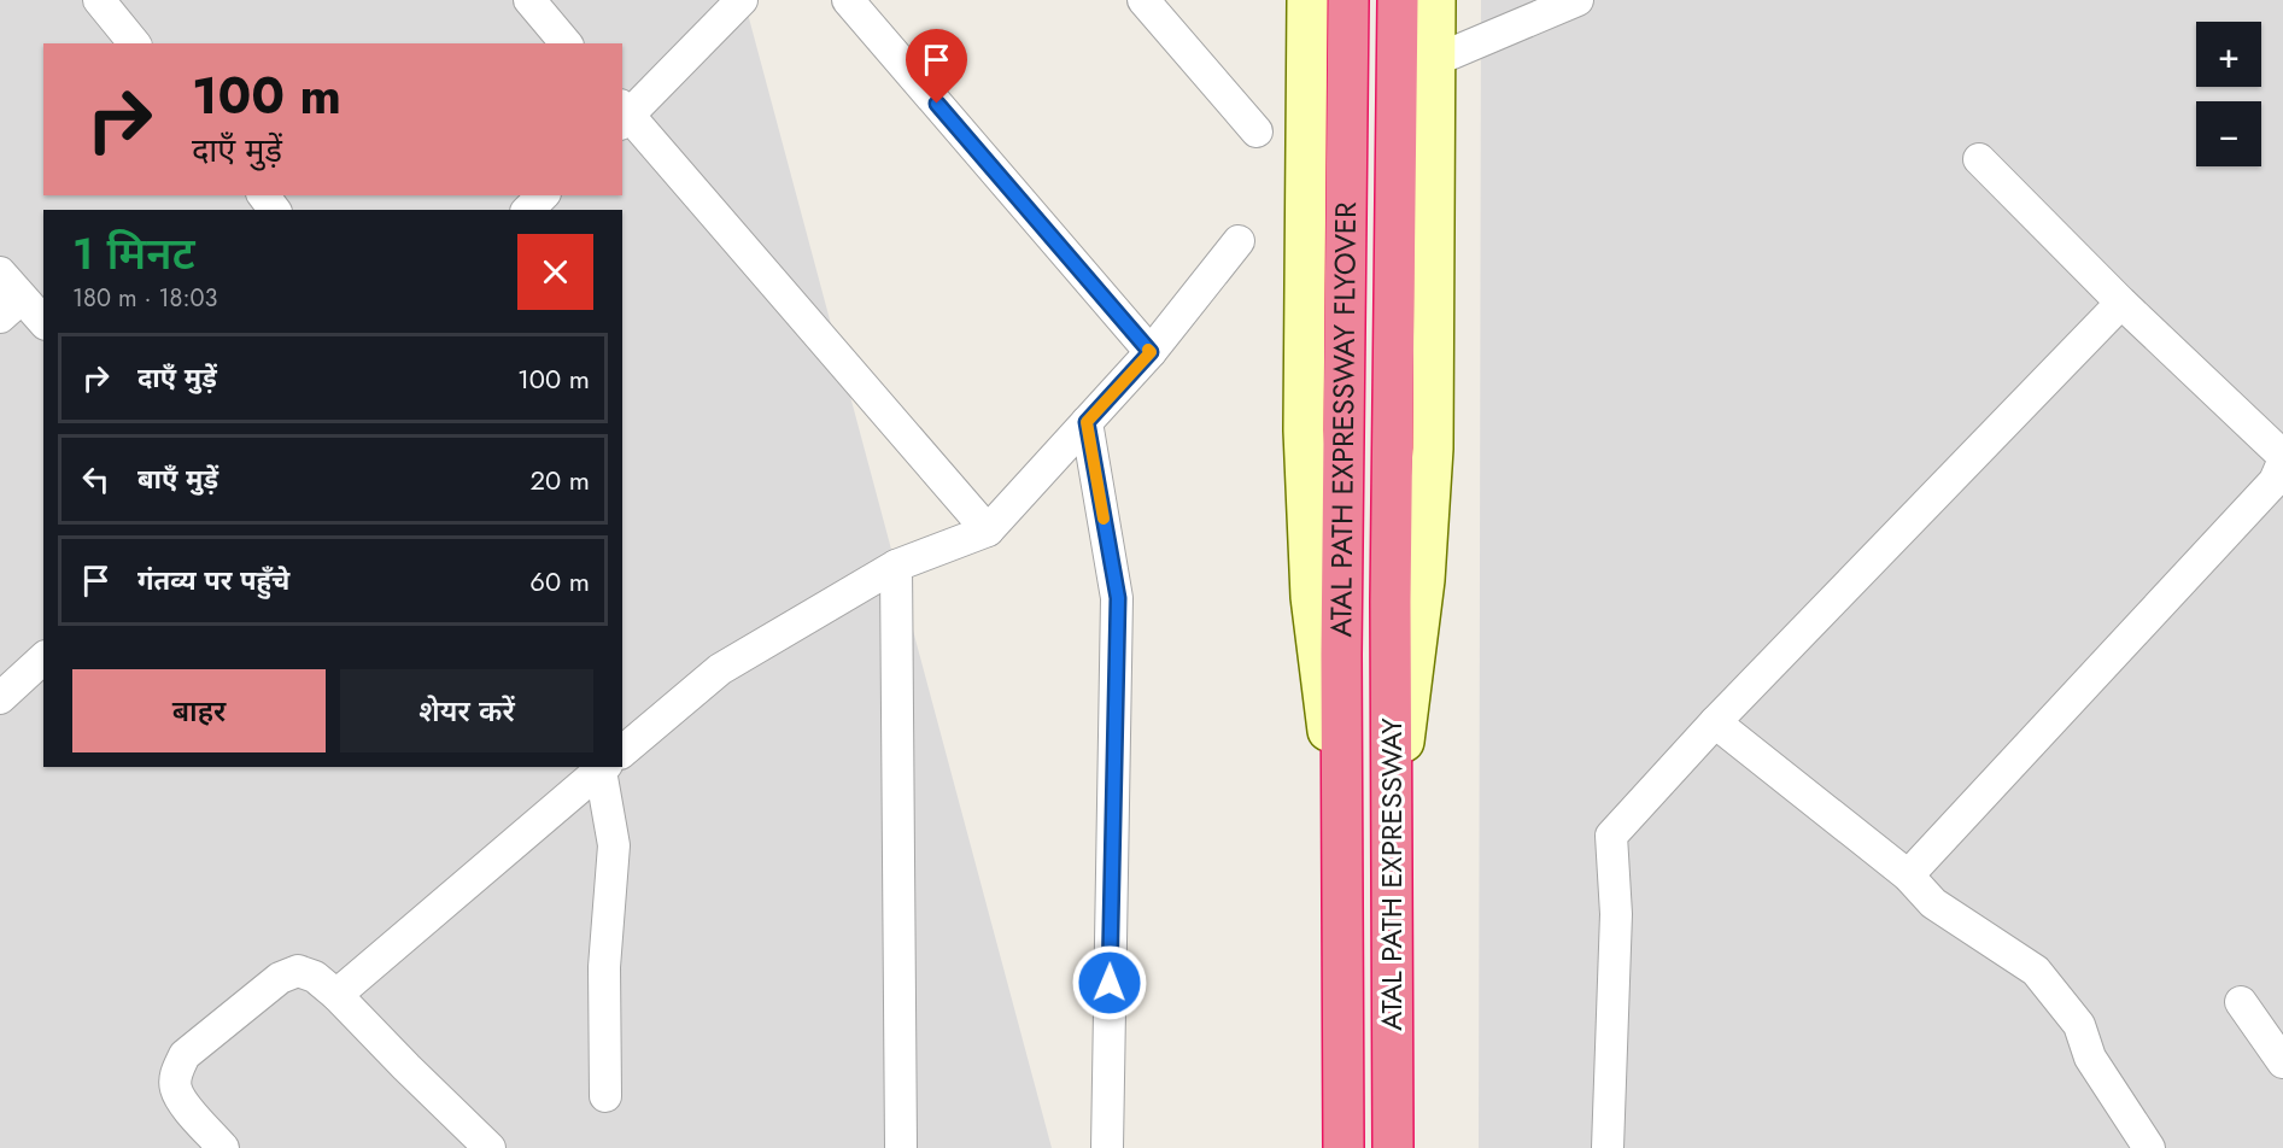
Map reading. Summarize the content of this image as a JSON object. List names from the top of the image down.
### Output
{
  "streets": {
    "highway": ["ATAL PATH EXPRESSWAY FLYOVER", "ATAL PATH EXPRESSWAY"]
  },
  "crossings": [
    ["ATAL PATH EXPRESSWAY FLYOVER", "ATAL PATH EXPRESSWAY"]
  ],
  "page": {
    "map_buttons": ["+", "−"],
    "turn": ["100 m", "दाएँ मुड़ें"],
    "heading": ["1 मिनट", "180 m · 18:03"],
    "list": [
      {
        "name": "दाएँ मुड़ें",
        "value": "100 m"
      },
      {
        "name": "बाएँ मुड़ें",
        "value": "20 m"
      },
      {
        "name": "गंतव्य पर पहुँचे",
        "value": "60 m"
      }
    ],
    "buttons": ["बाहर", "शेयर करें"]
  }
}
